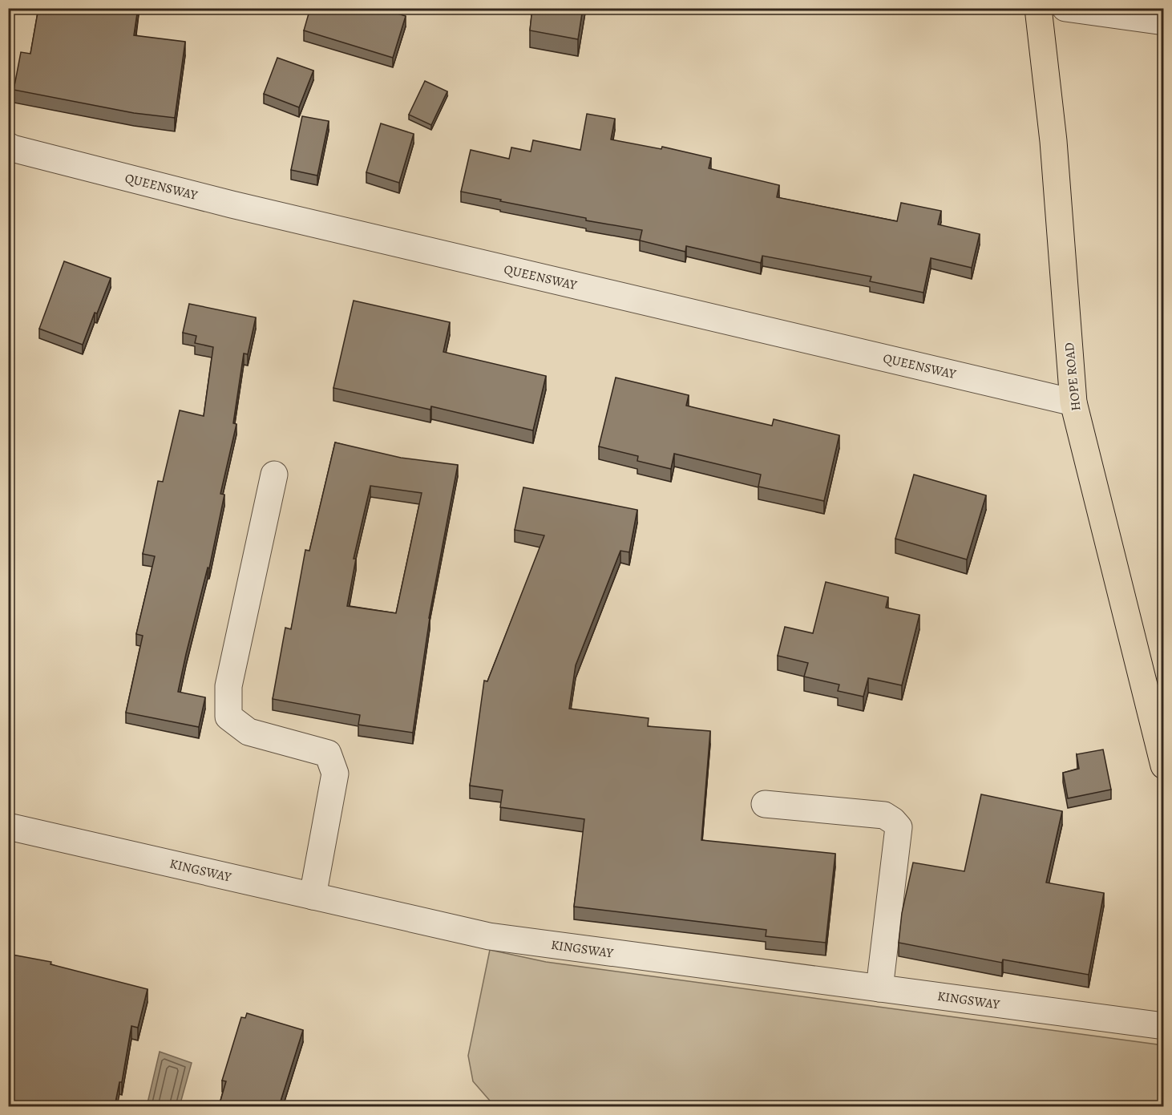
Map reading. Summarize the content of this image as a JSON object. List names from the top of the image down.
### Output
{
  "streets": {
    "main road": ["HOPE ROAD"],
    "street": ["QUEENSWAY", "KINGSWAY"]
  },
  "crossings": [
    ["QUEENSWAY", "HOPE ROAD"]
  ]
}
